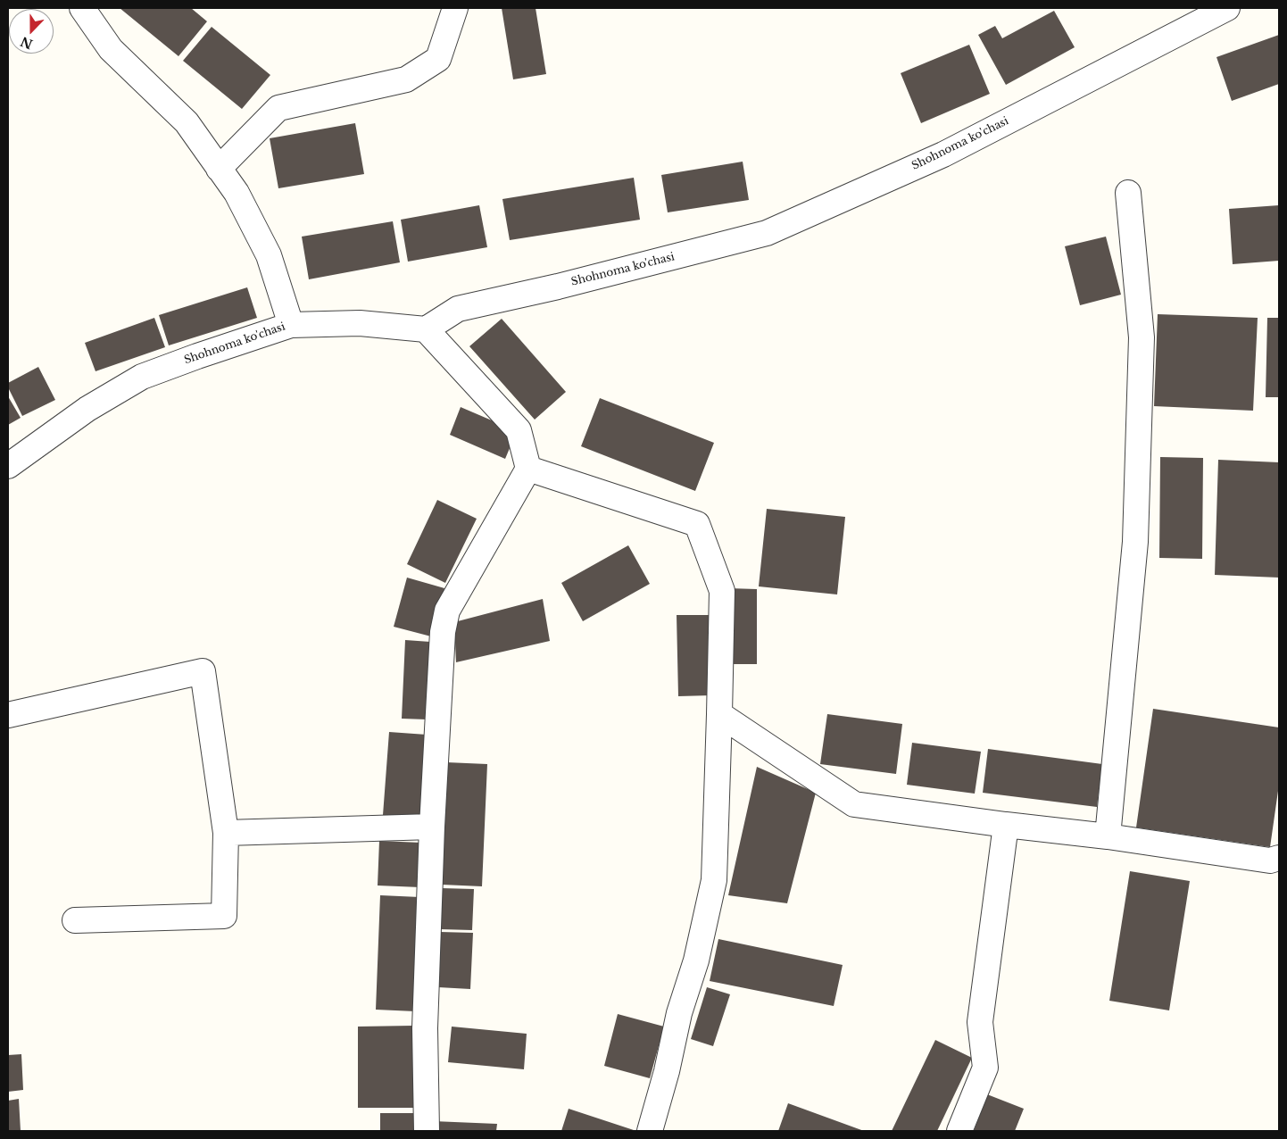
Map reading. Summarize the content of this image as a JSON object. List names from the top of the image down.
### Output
{
  "streets": {
    "street": ["Shohnoma ko'chasi"]
  },
  "north": "bottom"
}
